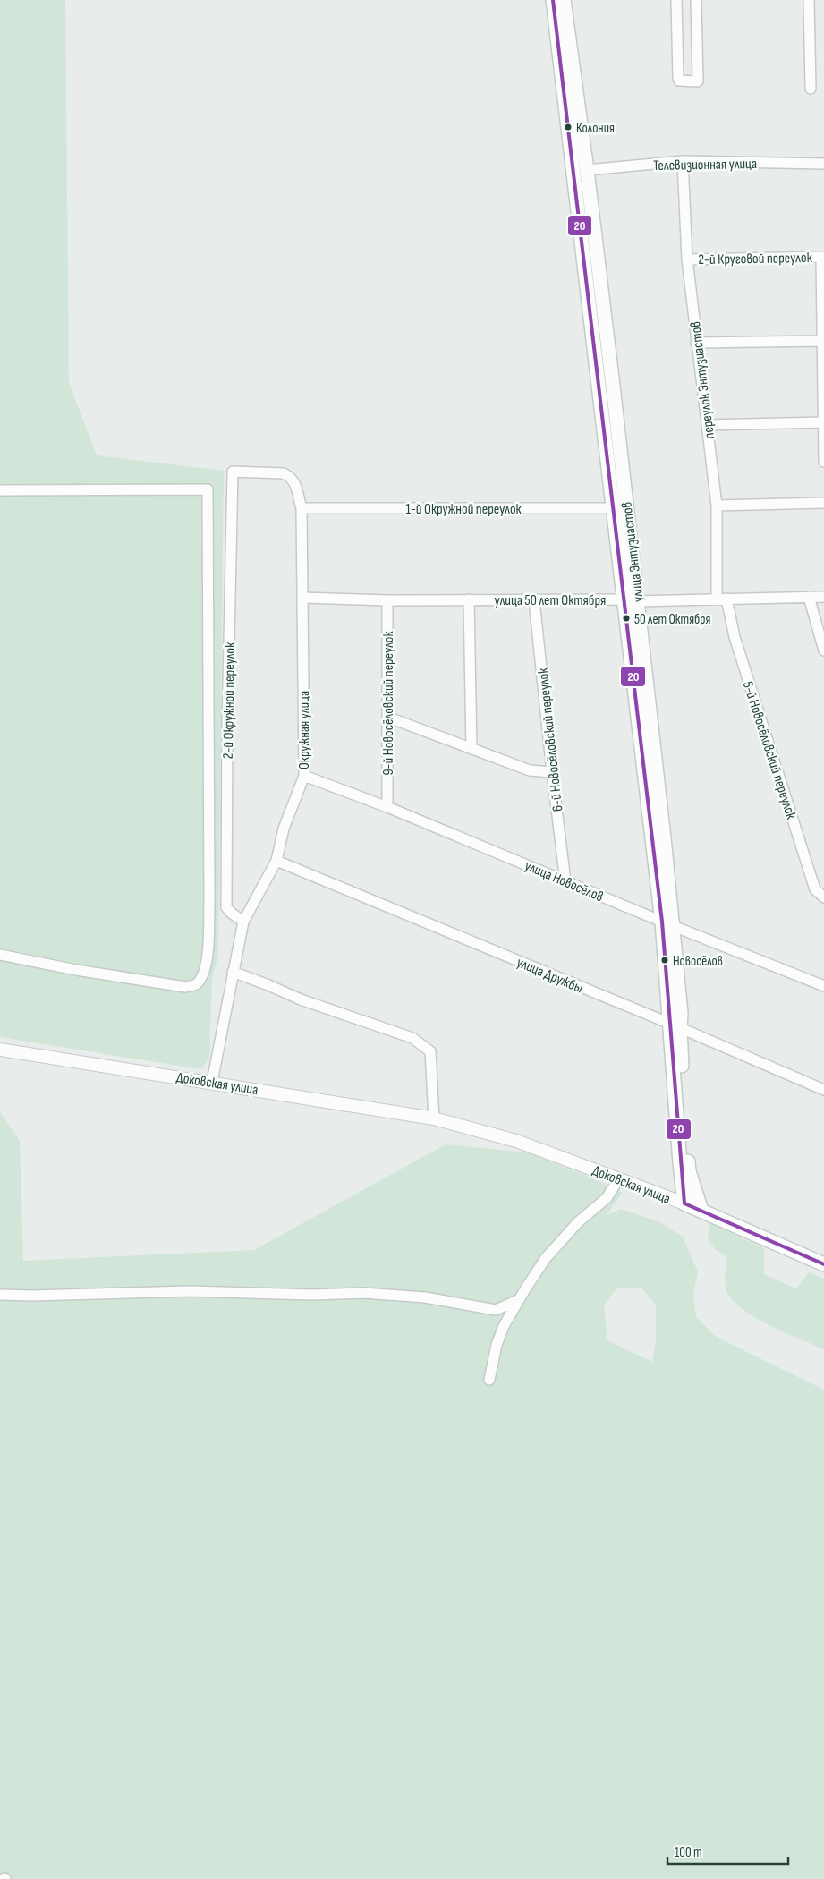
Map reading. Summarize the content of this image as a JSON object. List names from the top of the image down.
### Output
{
  "streets": {
    "main road": ["улица Энтузиастов", "Доковская улица"],
    "street": [
      "Телевизионная улица",
      "2-й Круговой переулок",
      "переулок Энтузиастов",
      "1-й Окружной переулок",
      "улица 50 лет Октября",
      "2-й Окружной переулок",
      "9-й Новосёловский переулок",
      "Окружная улица",
      "6-й Новосёловский переулок",
      "5-й Новосёловский переулок",
      "улица Новосёлов",
      "улица Дружбы"
    ]
  },
  "crossings": [
    ["Телевизионная улица", "переулок Энтузиастов"],
    ["Телевизионная улица", "улица Энтузиастов"],
    ["2-й Круговой переулок", "переулок Энтузиастов"],
    ["переулок Энтузиастов", "улица 50 лет Октября"],
    ["переулок Энтузиастов", "5-й Новосёловский переулок"],
    ["1-й Окружной переулок", "улица Энтузиастов"],
    ["1-й Окружной переулок", "Окружная улица"],
    ["улица Энтузиастов", "улица 50 лет Октября"],
    ["улица Энтузиастов", "улица Новосёлов"],
    ["улица Энтузиастов", "улица Дружбы"],
    ["улица Энтузиастов", "Доковская улица"],
    ["улица 50 лет Октября", "9-й Новосёловский переулок"],
    ["улица 50 лет Октября", "Окружная улица"],
    ["улица 50 лет Октября", "6-й Новосёловский переулок"],
    ["улица 50 лет Октября", "5-й Новосёловский переулок"],
    ["2-й Окружной переулок", "Окружная улица"],
    ["9-й Новосёловский переулок", "улица Новосёлов"],
    ["Окружная улица", "улица Новосёлов"],
    ["Окружная улица", "улица Дружбы"],
    ["Окружная улица", "Доковская улица"],
    ["6-й Новосёловский переулок", "улица Новосёлов"]
  ],
  "places": ["Колония", "50 лет Октября", "Новосёлов"],
  "lines": ["transit line 20"],
  "scale_bar": "100 m"
}
